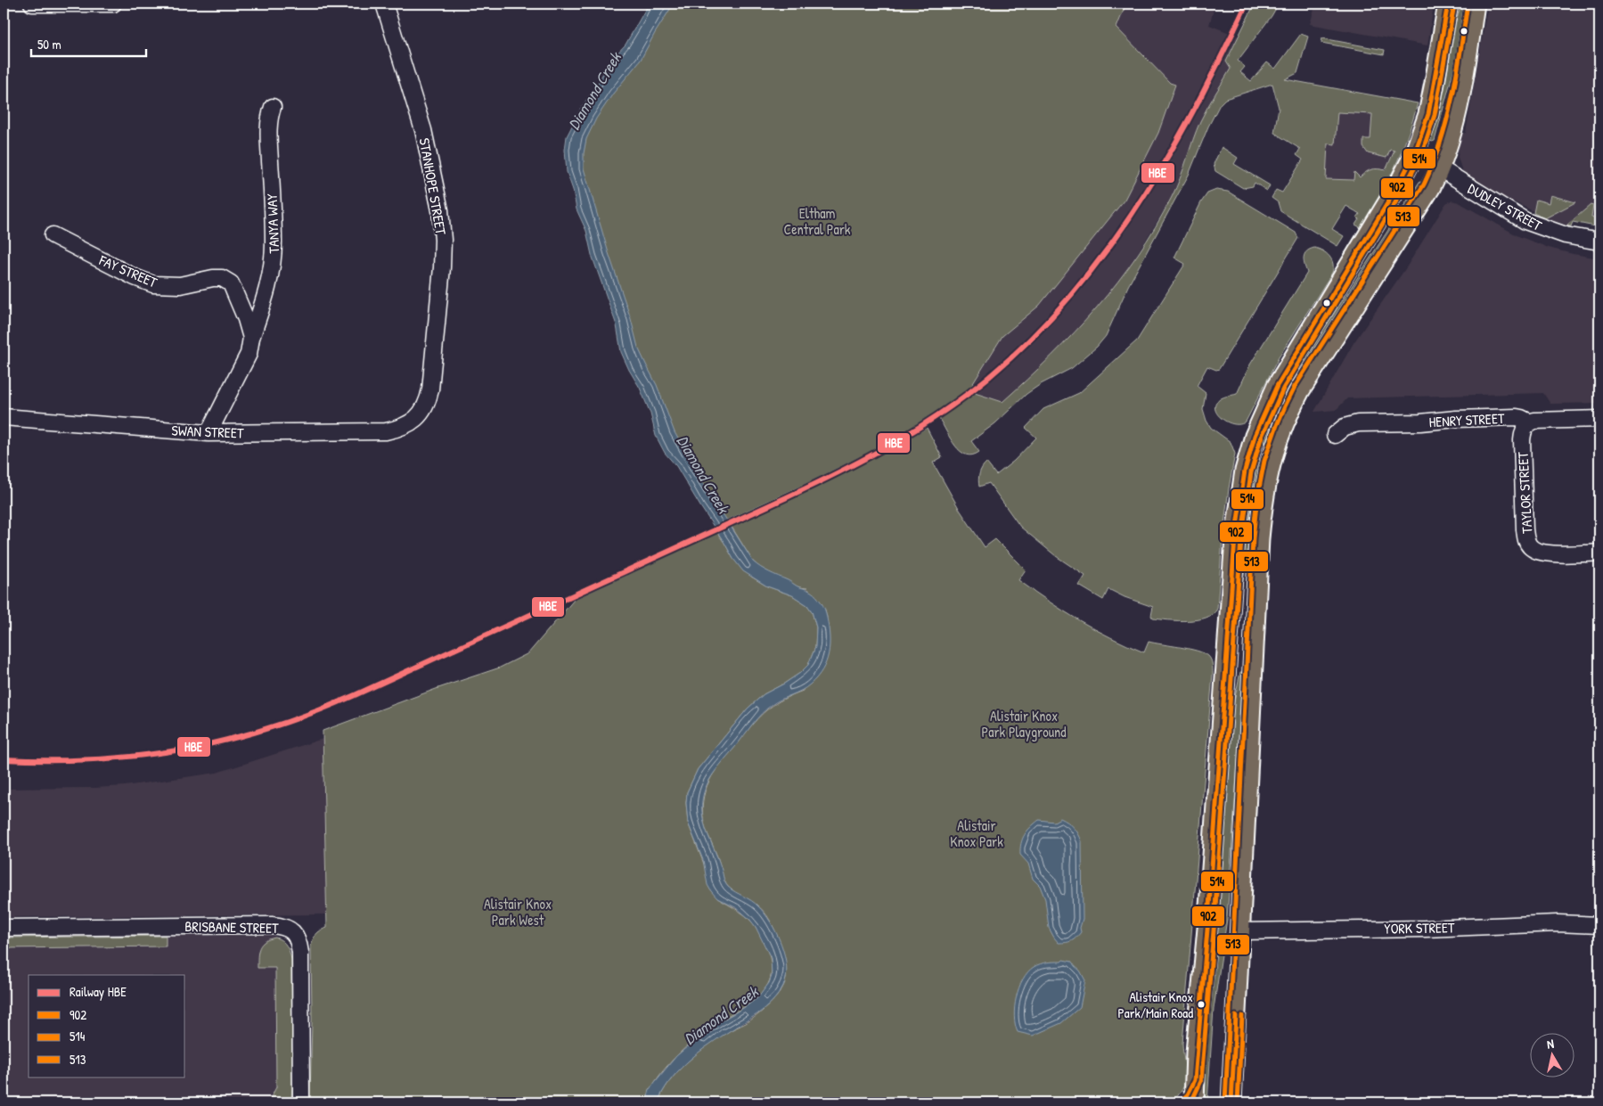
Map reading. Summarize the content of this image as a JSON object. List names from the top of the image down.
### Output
{
  "streets": {
    "street": [
      "STANHOPE STREET",
      "DUDLEY STREET",
      "TANYA WAY",
      "FAY STREET",
      "HENRY STREET",
      "SWAN STREET",
      "TAYLOR STREET",
      "BRISBANE STREET",
      "YORK STREET"
    ]
  },
  "crossings": [
    ["STANHOPE STREET", "SWAN STREET"],
    ["TANYA WAY", "FAY STREET"],
    ["HENRY STREET", "TAYLOR STREET"]
  ],
  "water": ["Diamond Creek"],
  "parks": [
    "Eltham Central Park",
    "Alistair Knox Park Playground",
    "Alistair Knox Park",
    "Alistair Knox Park West"
  ],
  "places": ["Alistair Knox Park/Main Road"],
  "lines": [
    "rail line HBE",
    "transit line 902",
    "transit line 513",
    "transit line 514"
  ],
  "legend": [
    "Railway HBE",
    "902",
    "514",
    "513"
  ],
  "scale_bar": "50 m",
  "north": "top"
}
